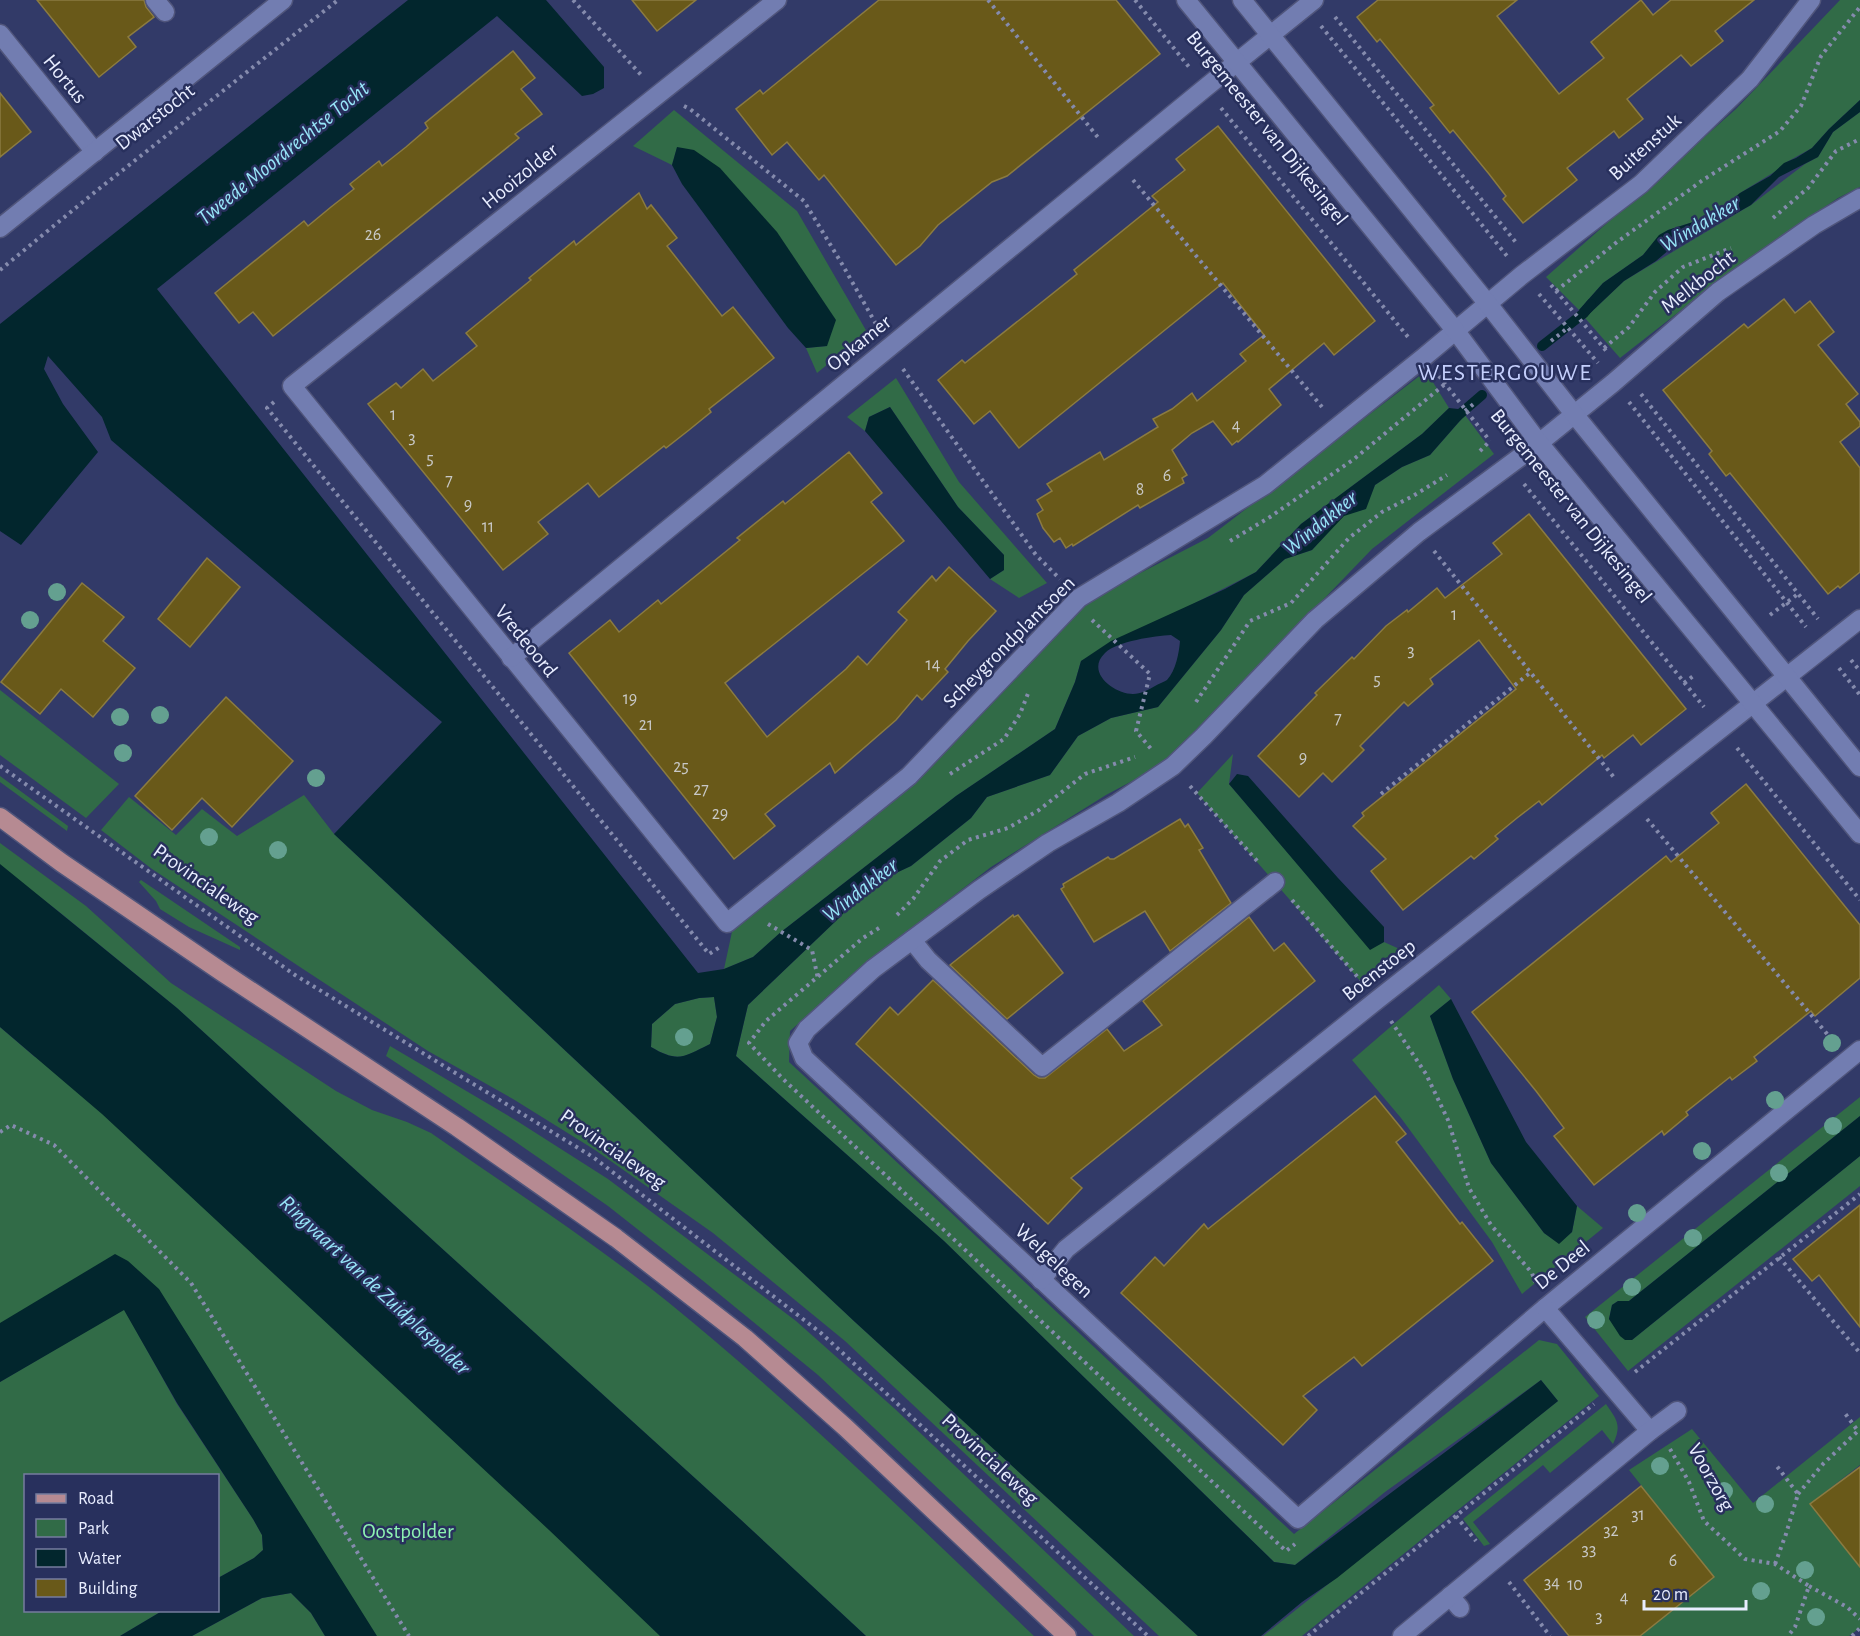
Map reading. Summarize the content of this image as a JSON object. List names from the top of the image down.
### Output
{
  "streets": {
    "street": [
      "Hortus",
      "Dwarstocht",
      "Burgemeester van Dijkesingel",
      "Buitenstuk",
      "Hooizolder",
      "Melkbocht",
      "Opkamer",
      "Vredeoord",
      "Scheygrondplantsoen",
      "Boenstoep",
      "Welgelegen",
      "De Deel"
    ],
    "path": ["Provincialeweg", "Voorzorg"]
  },
  "crossings": [
    ["Hortus", "Dwarstocht"],
    ["Burgemeester van Dijkesingel", "Buitenstuk"],
    ["Burgemeester van Dijkesingel", "Melkbocht"],
    ["Burgemeester van Dijkesingel", "Opkamer"],
    ["Burgemeester van Dijkesingel", "Scheygrondplantsoen"],
    ["Burgemeester van Dijkesingel", "Boenstoep"],
    ["Buitenstuk", "Scheygrondplantsoen"],
    ["Hooizolder", "Vredeoord"],
    ["Opkamer", "Vredeoord"],
    ["Vredeoord", "Scheygrondplantsoen"],
    ["Boenstoep", "Welgelegen"],
    ["Welgelegen", "De Deel"]
  ],
  "districts": ["WESTERGOUWE"],
  "water": ["Tweede Moordrechtse Tocht", "Windakker", "Ringvaart van de Zuidplaspolder"],
  "parks": ["Oostpolder"],
  "house_numbers": [
    "26",
    "1",
    "4",
    "3",
    "5",
    "6",
    "7",
    "8",
    "9",
    "11",
    "1",
    "3",
    "14",
    "5",
    "19",
    "7",
    "21",
    "9",
    "25",
    "27",
    "29",
    "31",
    "32",
    "33",
    "6",
    "34",
    "10",
    "4",
    "3"
  ],
  "legend": [
    "Road",
    "Park",
    "Water",
    "Building"
  ],
  "scale_bar": "20 m"
}
